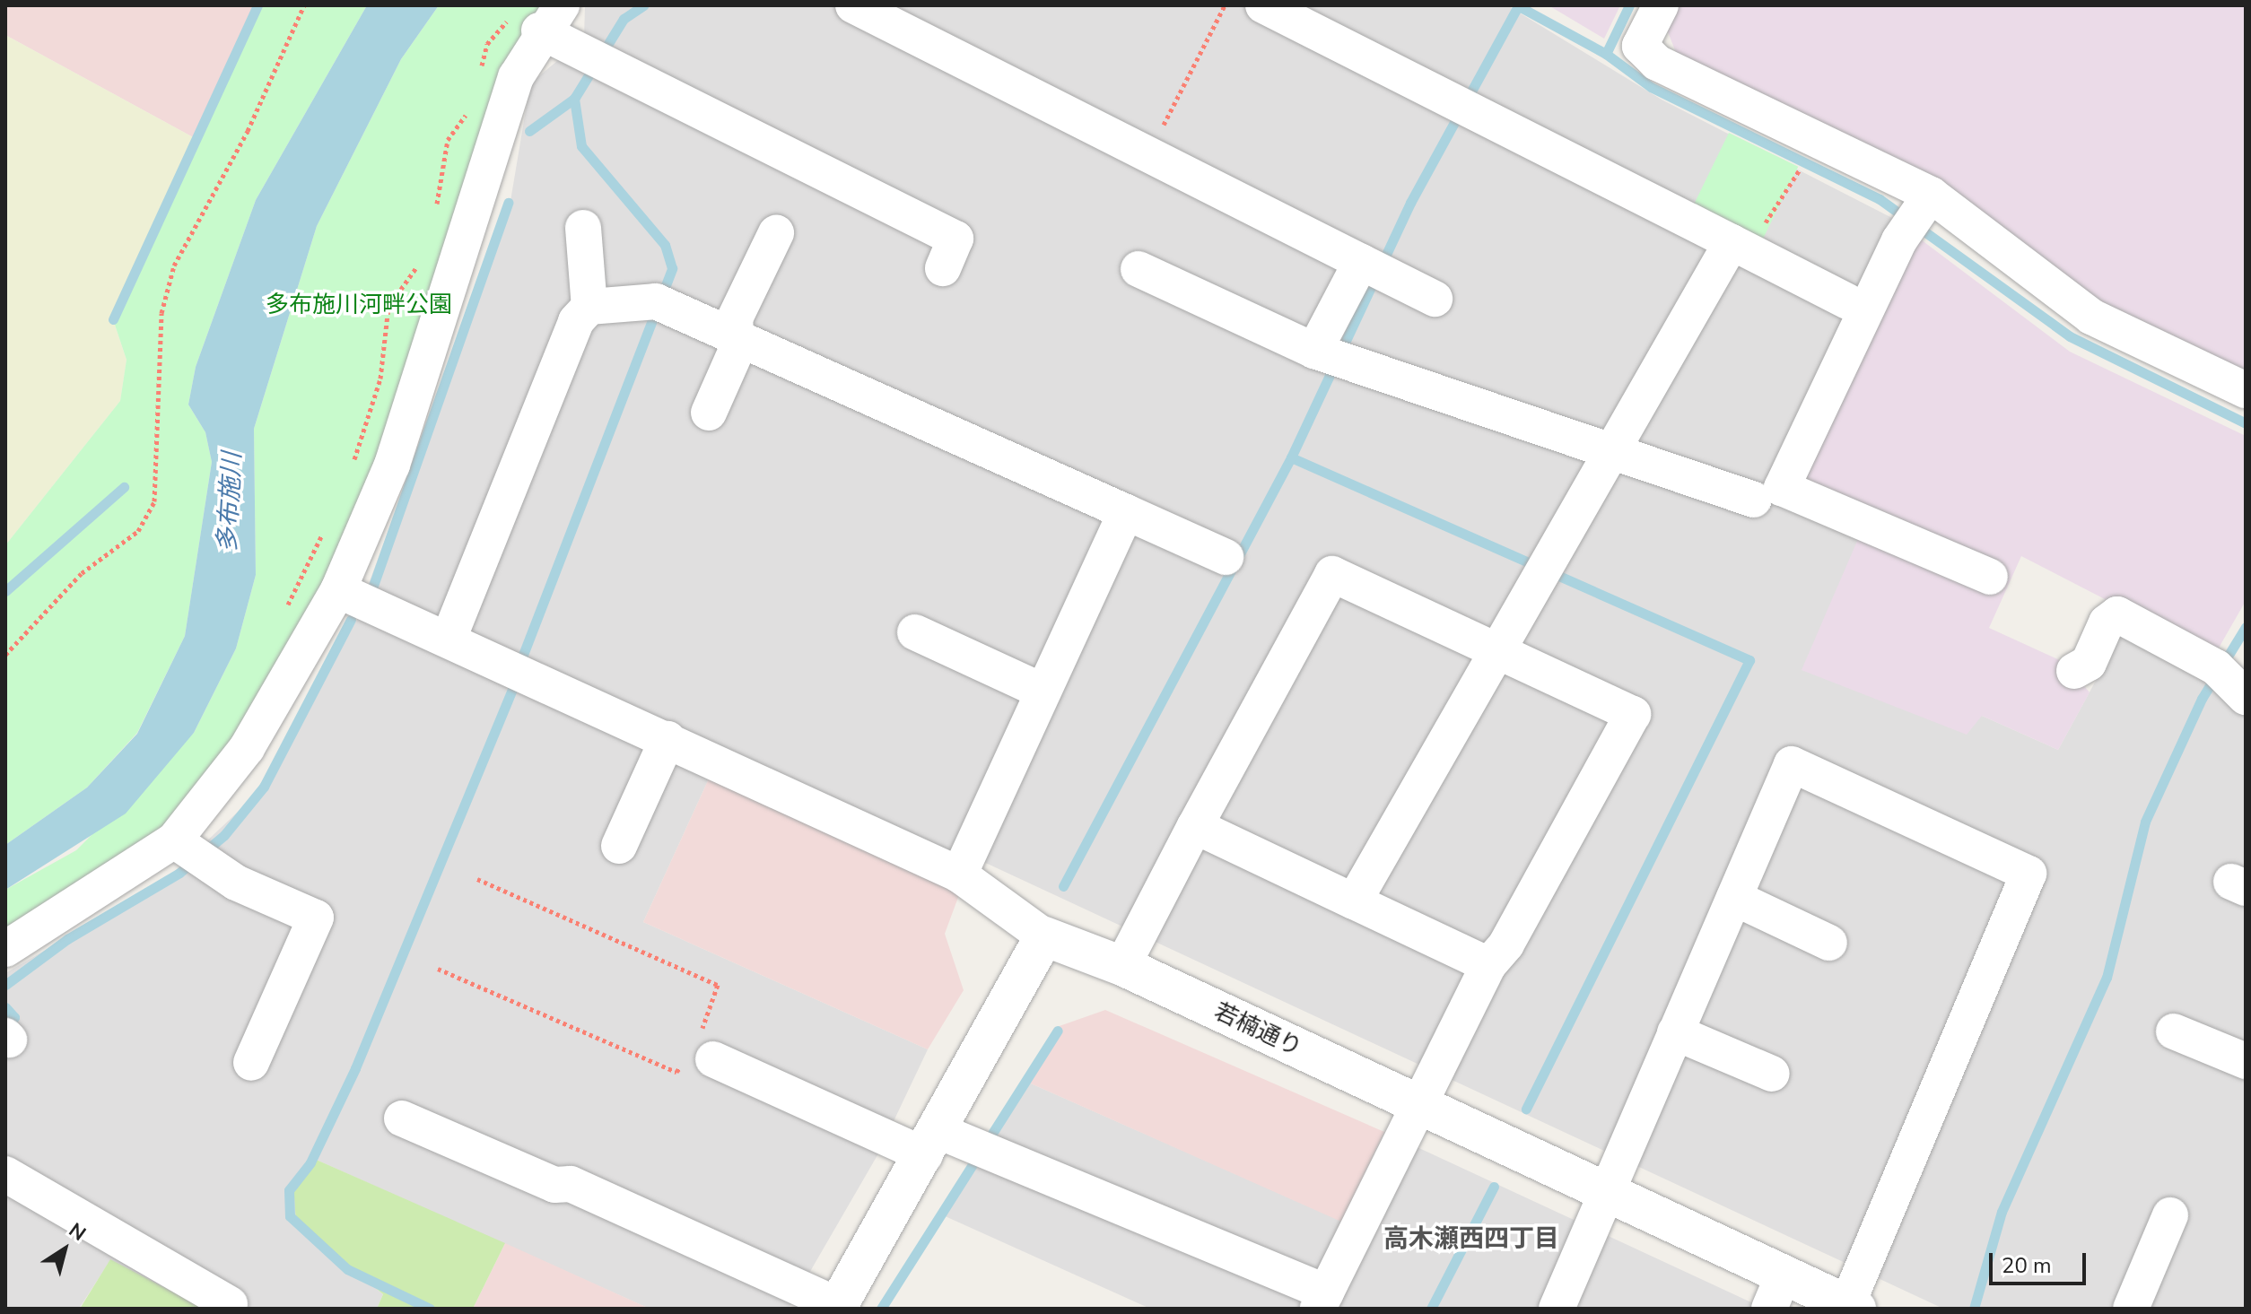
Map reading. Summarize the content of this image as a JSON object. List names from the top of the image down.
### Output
{
  "streets": {
    "street": ["若楠通り"]
  },
  "districts": ["高木瀬西四丁目"],
  "water": ["多布施川"],
  "parks": ["多布施川河畔公園"],
  "scale_bar": "20 m",
  "north": "top right"
}
